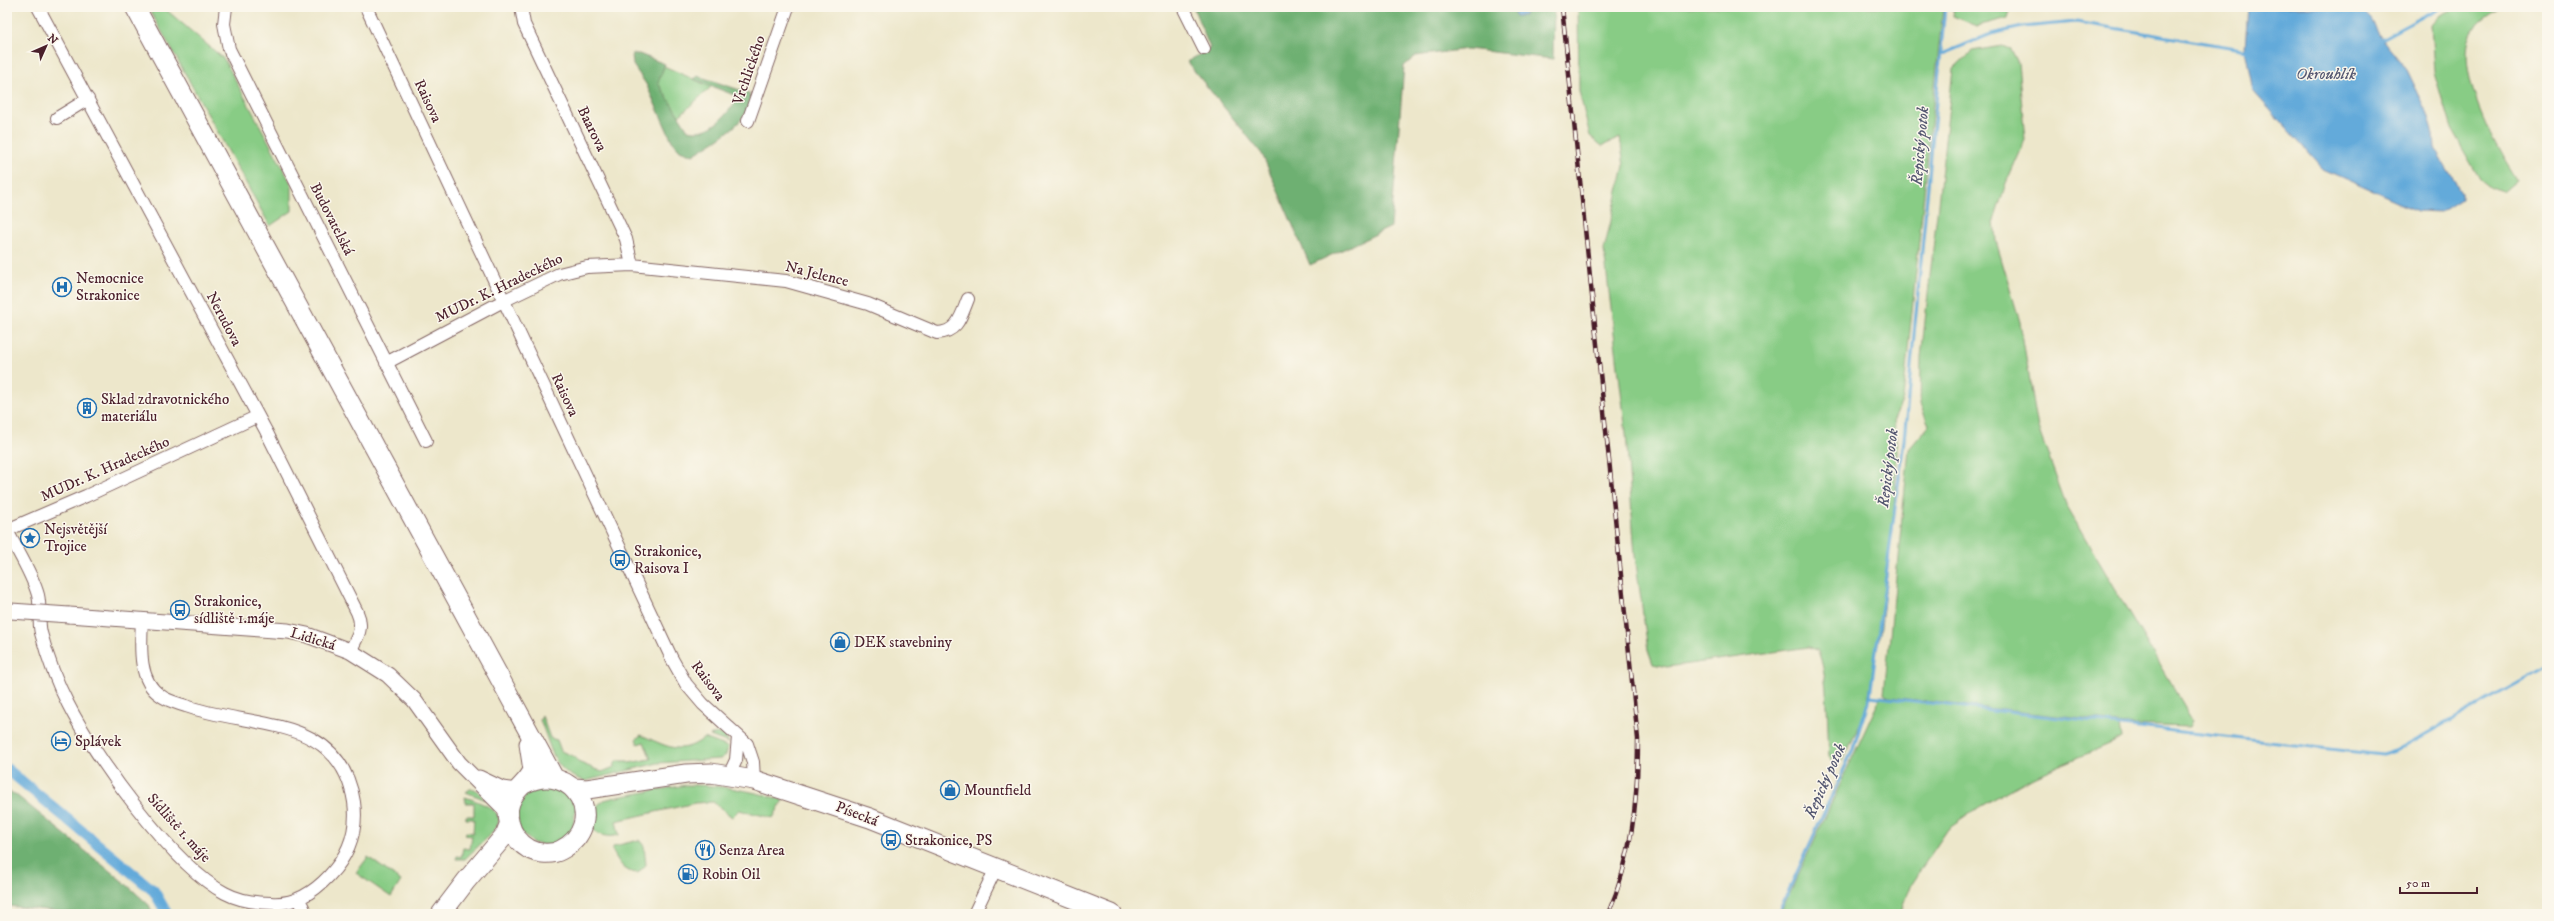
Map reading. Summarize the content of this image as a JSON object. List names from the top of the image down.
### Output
{
  "streets": {
    "main road": ["Písecká"],
    "street": [
      "Vrchlického",
      "Raisova",
      "Baarova",
      "Budovatelská",
      "Na Jelence",
      "MUDr. K. Hradeckého",
      "Nerudova",
      "Lidická",
      "Sídliště 1. máje"
    ]
  },
  "crossings": [
    ["Raisova", "MUDr. K. Hradeckého"],
    ["Raisova", "Písecká"],
    ["Baarova", "Na Jelence"],
    ["Baarova", "MUDr. K. Hradeckého"],
    ["Budovatelská", "MUDr. K. Hradeckého"],
    ["Na Jelence", "MUDr. K. Hradeckého"],
    ["MUDr. K. Hradeckého", "Nerudova"],
    ["MUDr. K. Hradeckého", "Sídliště 1. máje"],
    ["Nerudova", "Lidická"],
    ["Lidická", "Písecká"],
    ["Lidická", "Sídliště 1. máje"]
  ],
  "water": ["Okrouhlík", "Řepický potok"],
  "places": {
    "hospital": ["Nemocnice Strakonice"],
    "building": ["Sklad zdravotnického materiálu"],
    "place": ["Nejsvětější Trojice"],
    "bus stop": ["Strakonice, Raisova I", "Strakonice, sídliště 1.máje", "Strakonice, PS"],
    "shop": ["DEK stavebniny", "Mountfield"],
    "hotel": ["Splávek"],
    "restaurant": ["Senza Area"],
    "fuel station": ["Robin Oil"]
  },
  "scale_bar": "50 m",
  "north": "top right"
}
